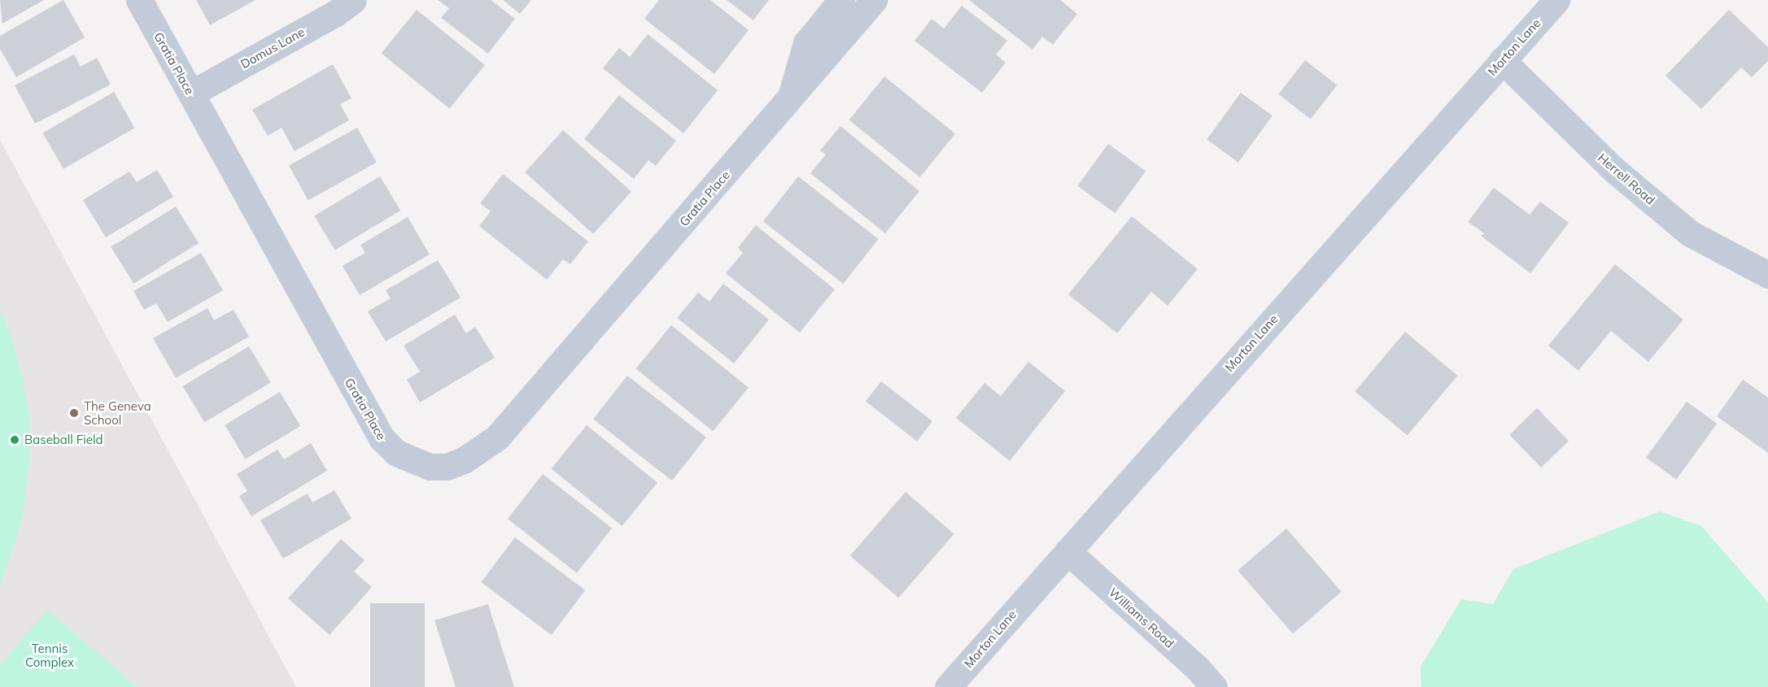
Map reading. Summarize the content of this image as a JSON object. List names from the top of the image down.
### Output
{
  "streets": {
    "street": [
      "Morton Lane",
      "Domus Lane",
      "Gratia Place",
      "Herrell Road",
      "Williams Road"
    ]
  },
  "crossings": [
    ["Morton Lane", "Herrell Road"],
    ["Morton Lane", "Williams Road"],
    ["Domus Lane", "Gratia Place"]
  ],
  "parks": ["Tennis Complex"],
  "places": ["The Geneva School", "Baseball Field"]
}
